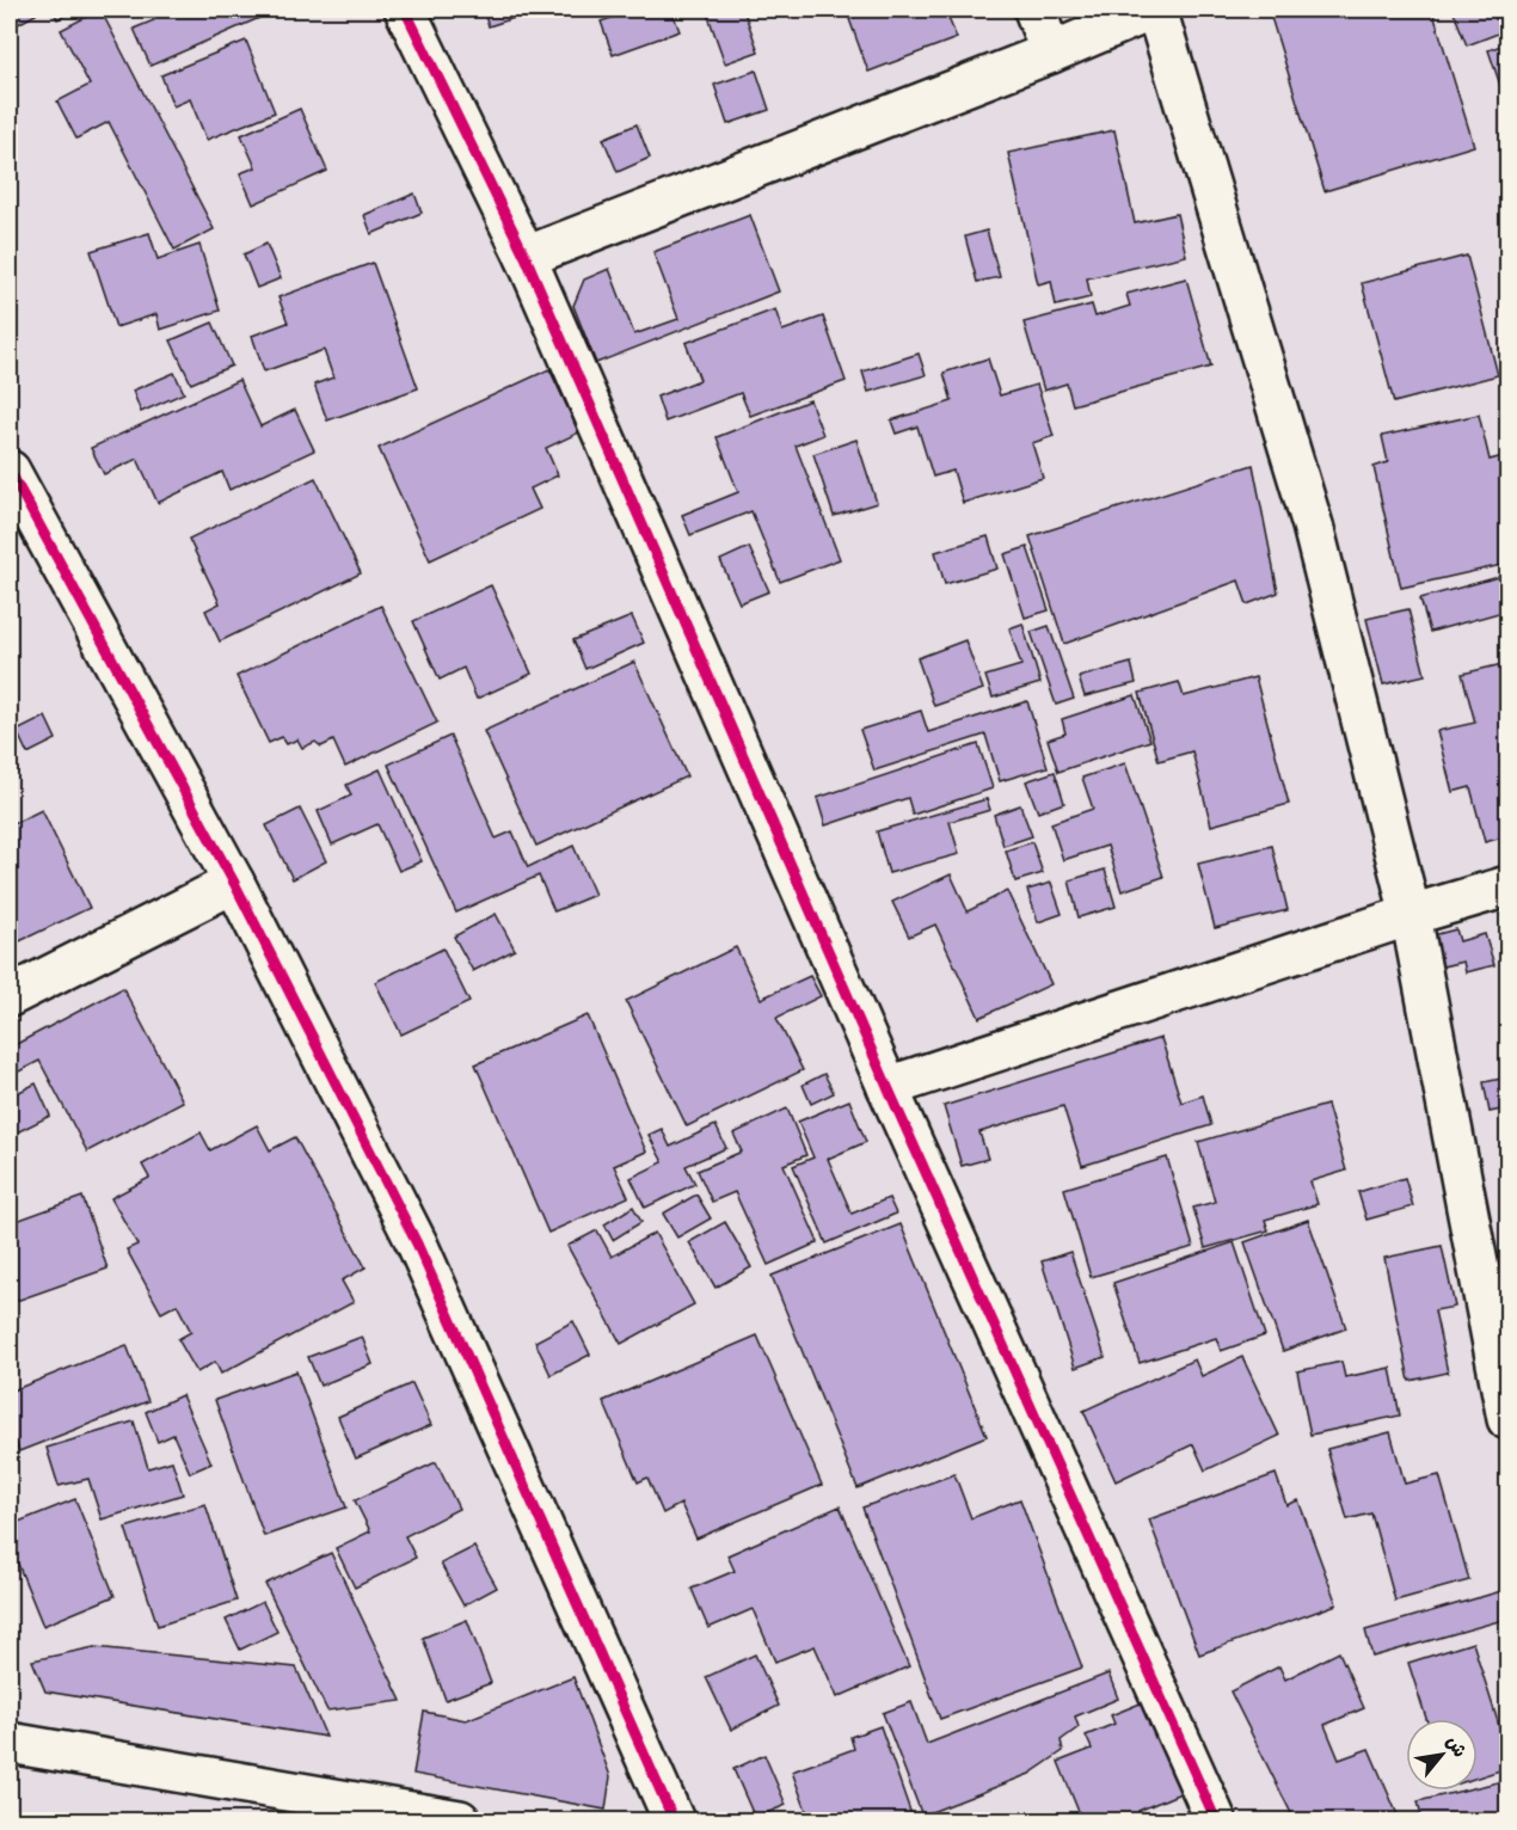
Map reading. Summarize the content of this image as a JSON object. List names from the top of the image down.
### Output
{
  "north": "top right"
}
